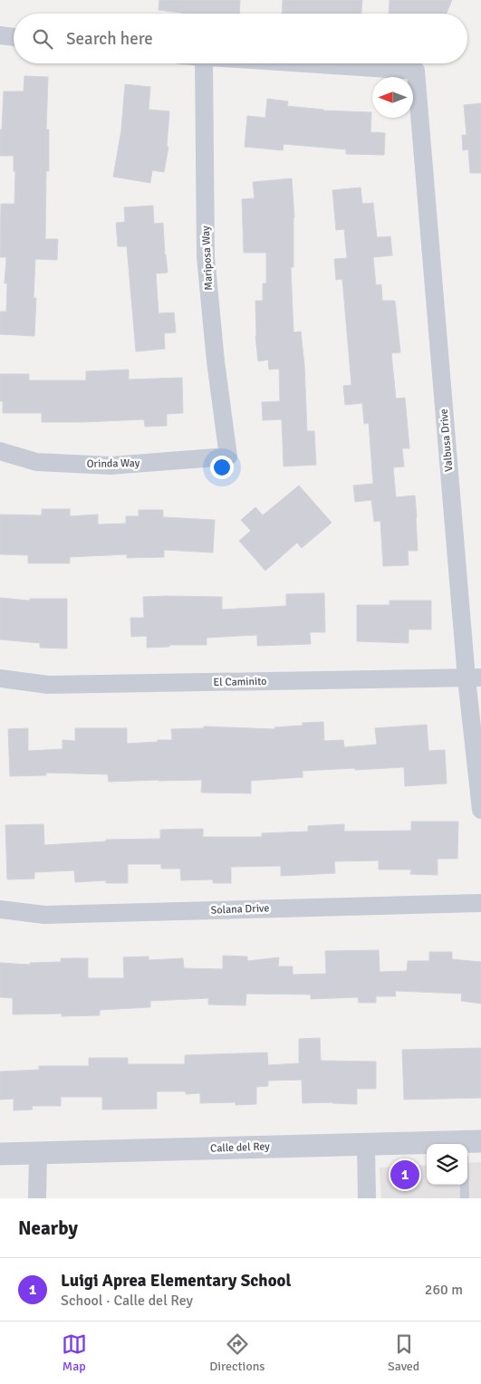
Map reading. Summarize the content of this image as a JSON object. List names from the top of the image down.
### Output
{
  "streets": {
    "street": [
      "Mariposa Way",
      "Valbusa Drive",
      "Orinda Way",
      "El Caminito",
      "Solana Drive",
      "Calle del Rey"
    ]
  },
  "crossings": [
    ["Mariposa Way", "Orinda Way"],
    ["Valbusa Drive", "El Caminito"]
  ],
  "north": "left",
  "page": {
    "search": "Search here",
    "pins": "1",
    "heading": "Nearby",
    "list": [
      {
        "mark": "1",
        "name": "Luigi Aprea Elementary School",
        "note": "School · Calle del Rey",
        "value": "260 m"
      }
    ],
    "nav": ["Map", "Directions", "Saved"]
  }
}
